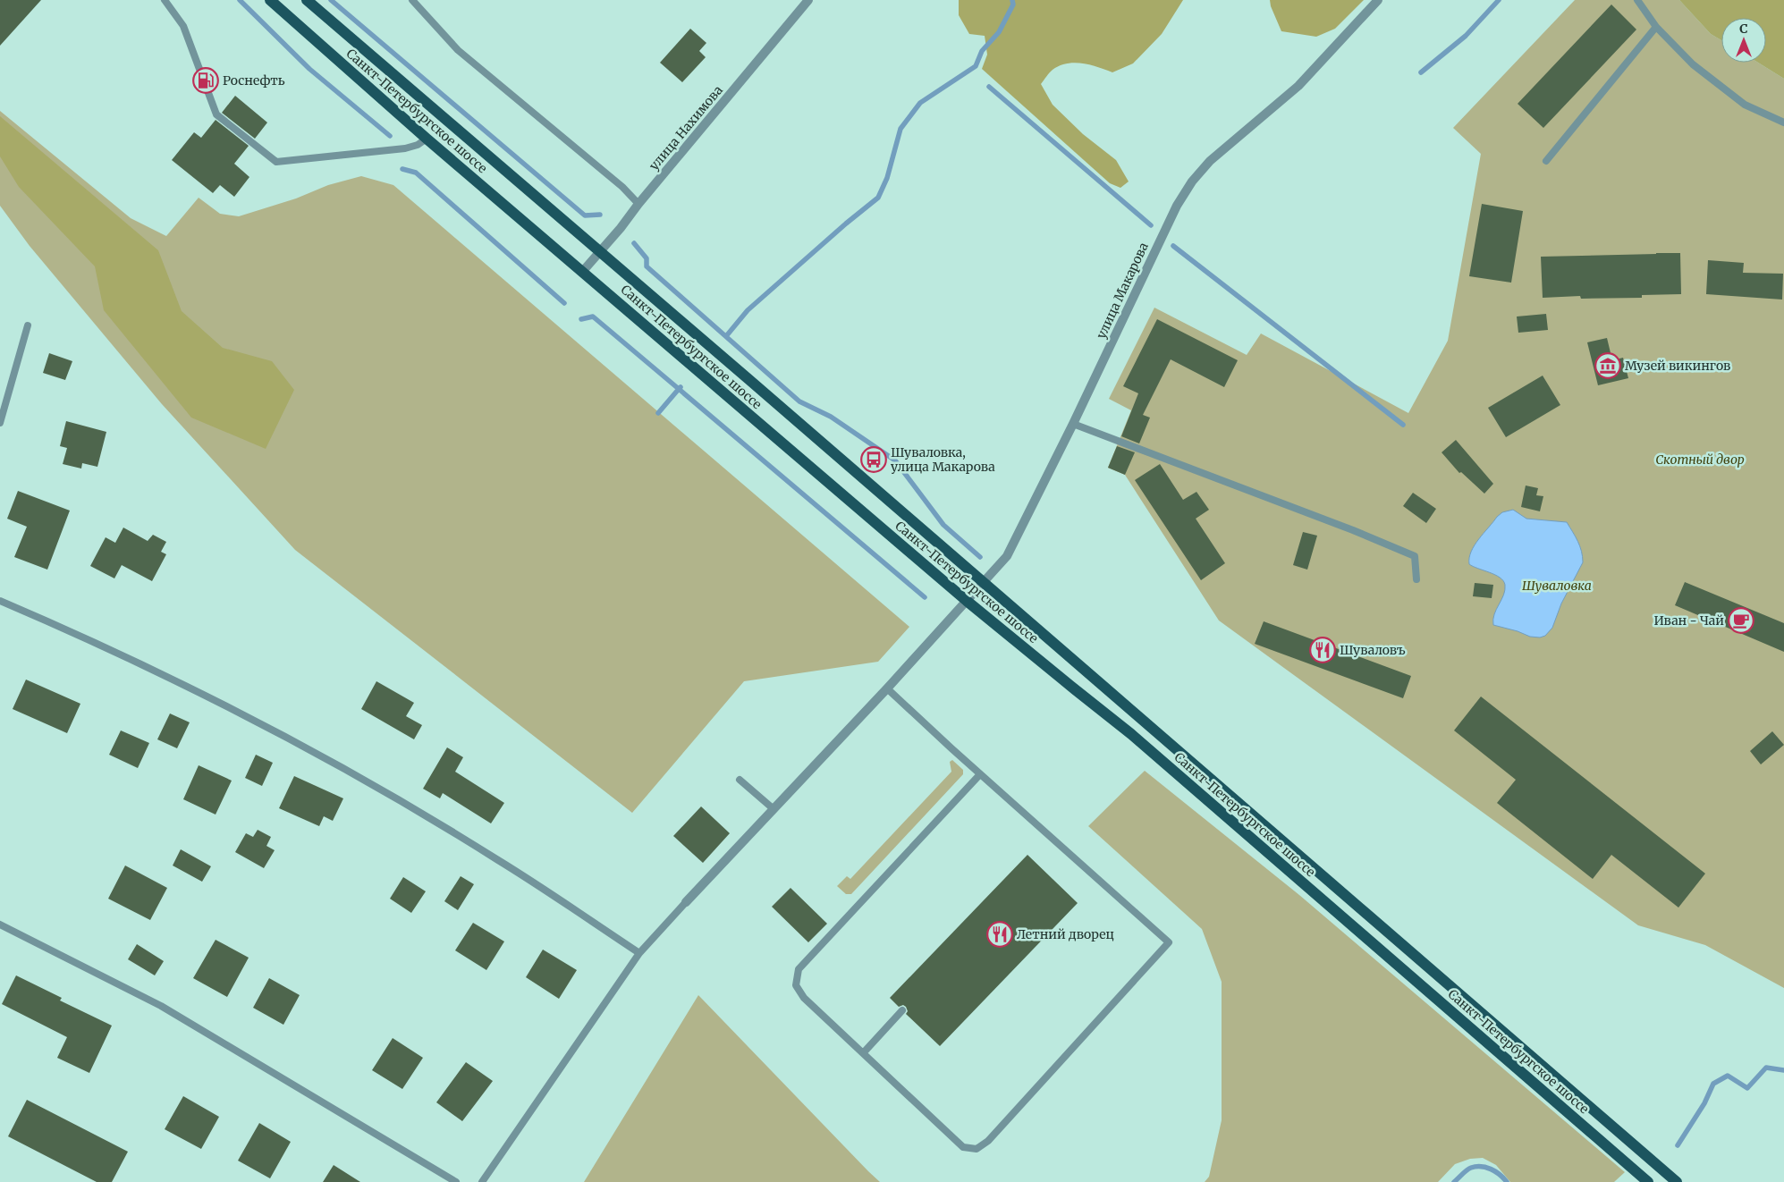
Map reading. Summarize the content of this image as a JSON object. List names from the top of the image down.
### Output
{
  "streets": {
    "main road": ["Санкт-Петербургское шоссе"],
    "street": ["улица Нахимова", "улица Макарова"]
  },
  "crossings": [
    ["Санкт-Петербургское шоссе", "улица Нахимова"],
    ["Санкт-Петербургское шоссе", "улица Макарова"]
  ],
  "parks": ["Скотный двор", "Шуваловка"],
  "places": {
    "fuel station": ["Роснефть"],
    "museum": ["Музей викингов"],
    "bus stop": ["Шуваловка, улица Макарова"],
    "cafe": ["Иван - Чай"],
    "restaurant": ["Шуваловъ", "Летний дворец"]
  },
  "north": "top"
}
